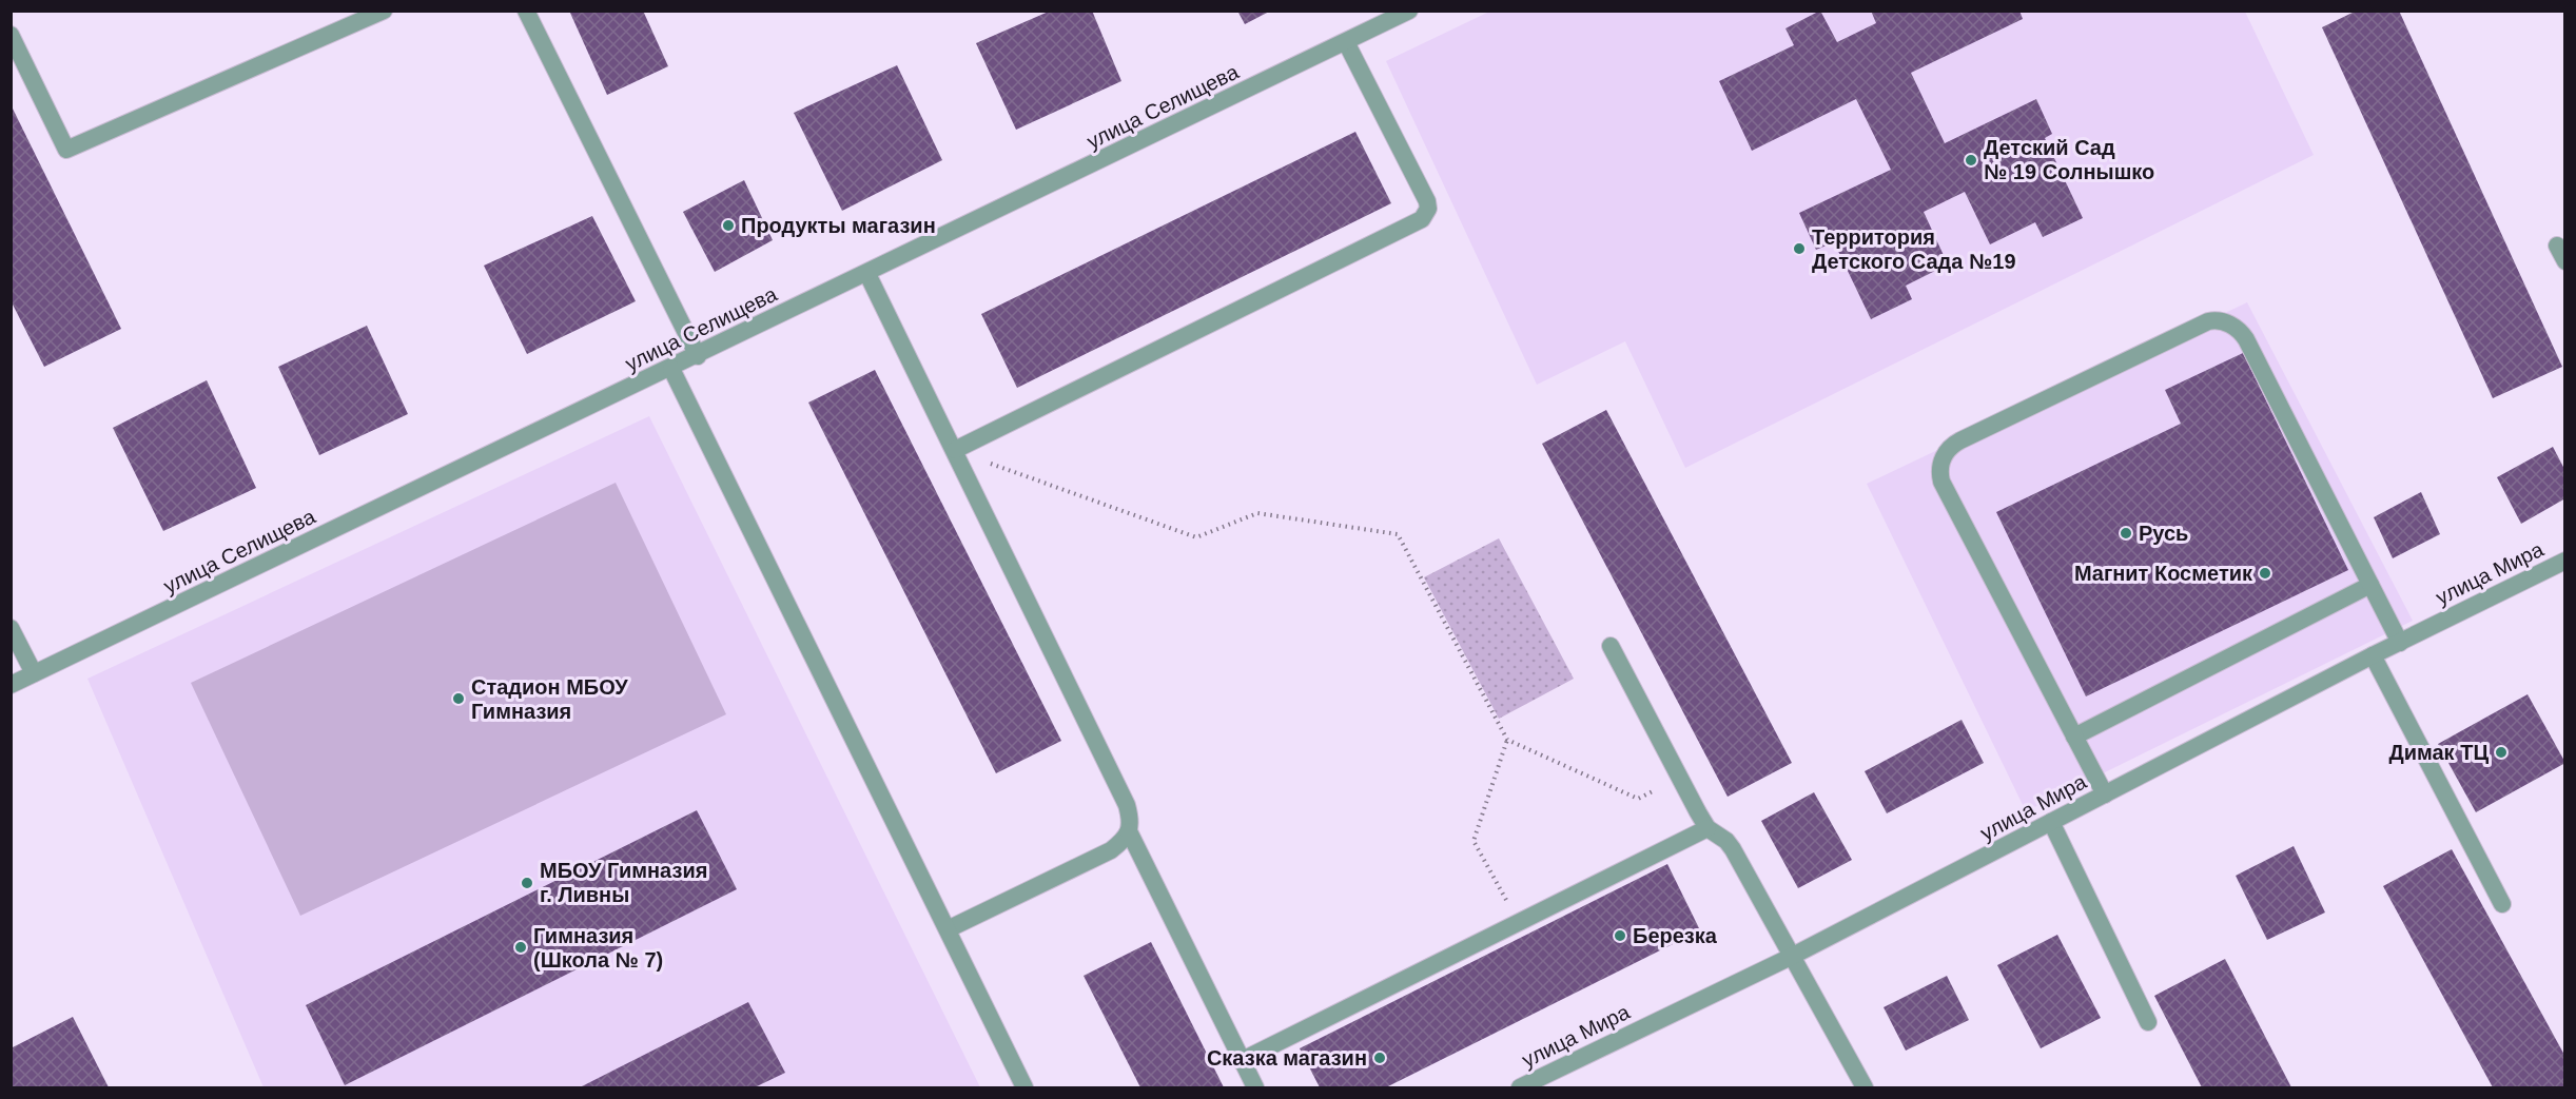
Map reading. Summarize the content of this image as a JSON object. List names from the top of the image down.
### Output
{
  "streets": {
    "street": ["улица Селищева", "улица Мира"]
  },
  "places": [
    "Детский Сад № 19 Солнышко",
    "Продукты магазин",
    "Территория Детского Сада №19",
    "Русь",
    "Магнит Косметик",
    "Стадион МБОУ Гимназия",
    "Димак ТЦ",
    "МБОУ Гимназия г. Ливны",
    "Березка",
    "Гимназия (Школа № 7)",
    "Сказка магазин"
  ]
}
